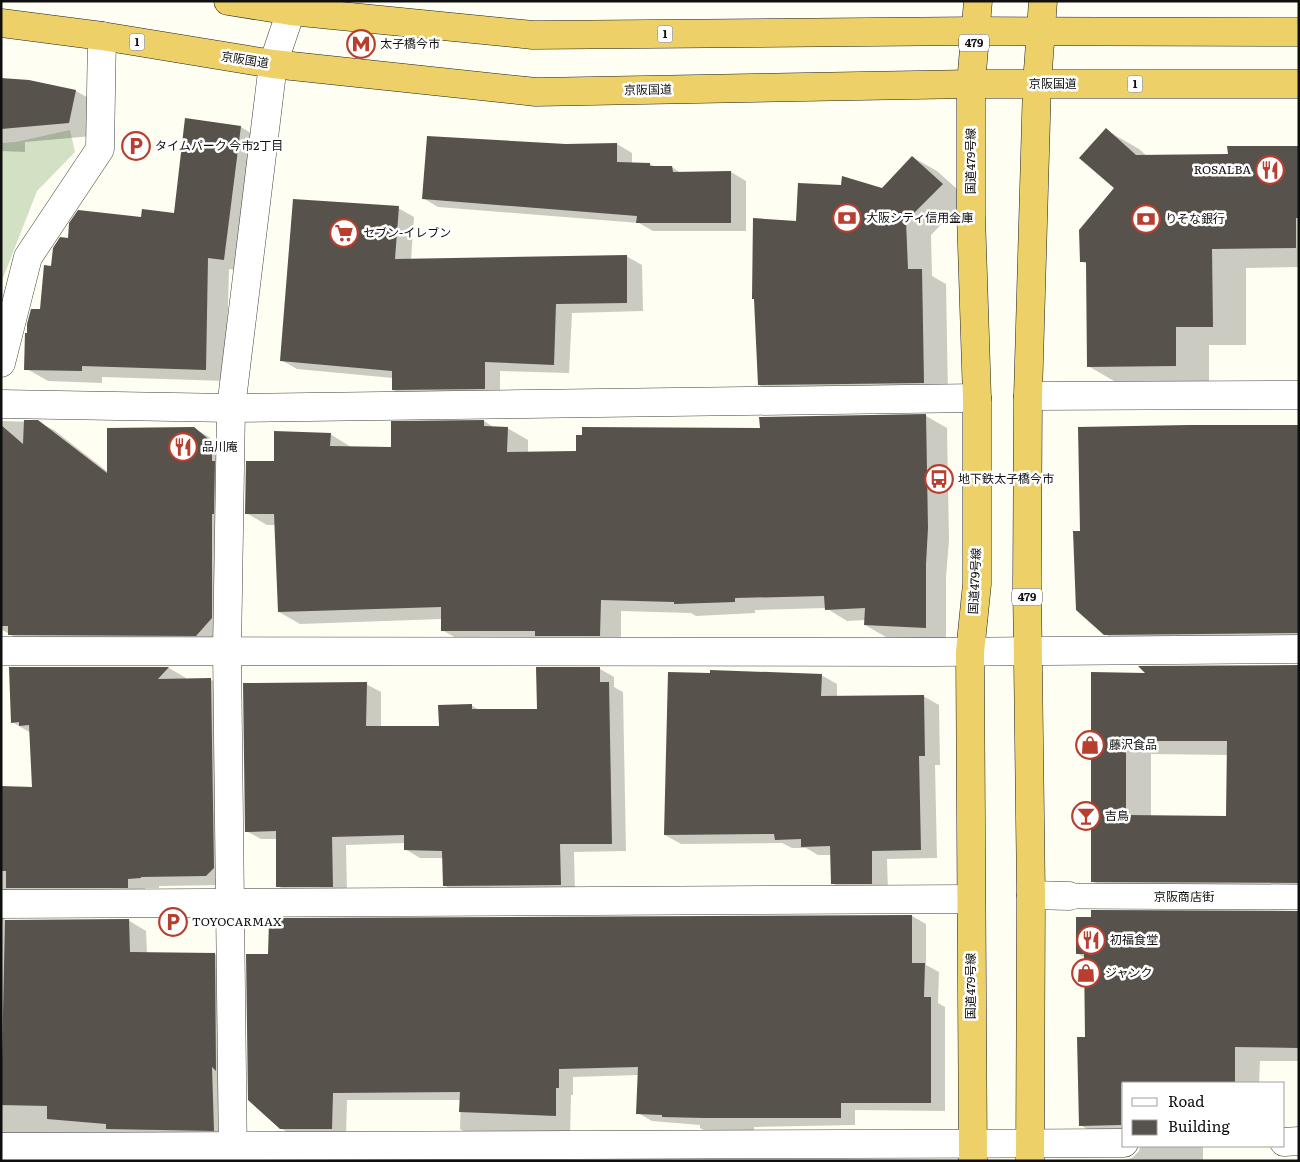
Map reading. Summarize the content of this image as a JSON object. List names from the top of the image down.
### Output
{
  "streets": {
    "highway": [
      "1",
      "479",
      "京阪国道",
      "国道479号線"
    ],
    "street": ["京阪商店街"]
  },
  "crossings": [
    ["1", "479"],
    ["1", "国道479号線"],
    ["479", "京阪国道"],
    ["京阪国道", "国道479号線"]
  ],
  "places": {
    "metro station": ["太子橋今市"],
    "parking": ["タイムパーク 今市2丁目", "TOYOCARMAX"],
    "restaurant": ["ROSALBA", "品川庵", "初福食堂"],
    "bank": ["大阪シティ信用金庫", "りそな銀行"],
    "supermarket": ["セブン-イレブン"],
    "bus stop": ["地下鉄太子橋今市"],
    "shop": ["藤沢食品", "ジャンク"],
    "bar": ["吉鳥"]
  },
  "legend": ["Road", "Building"]
}
